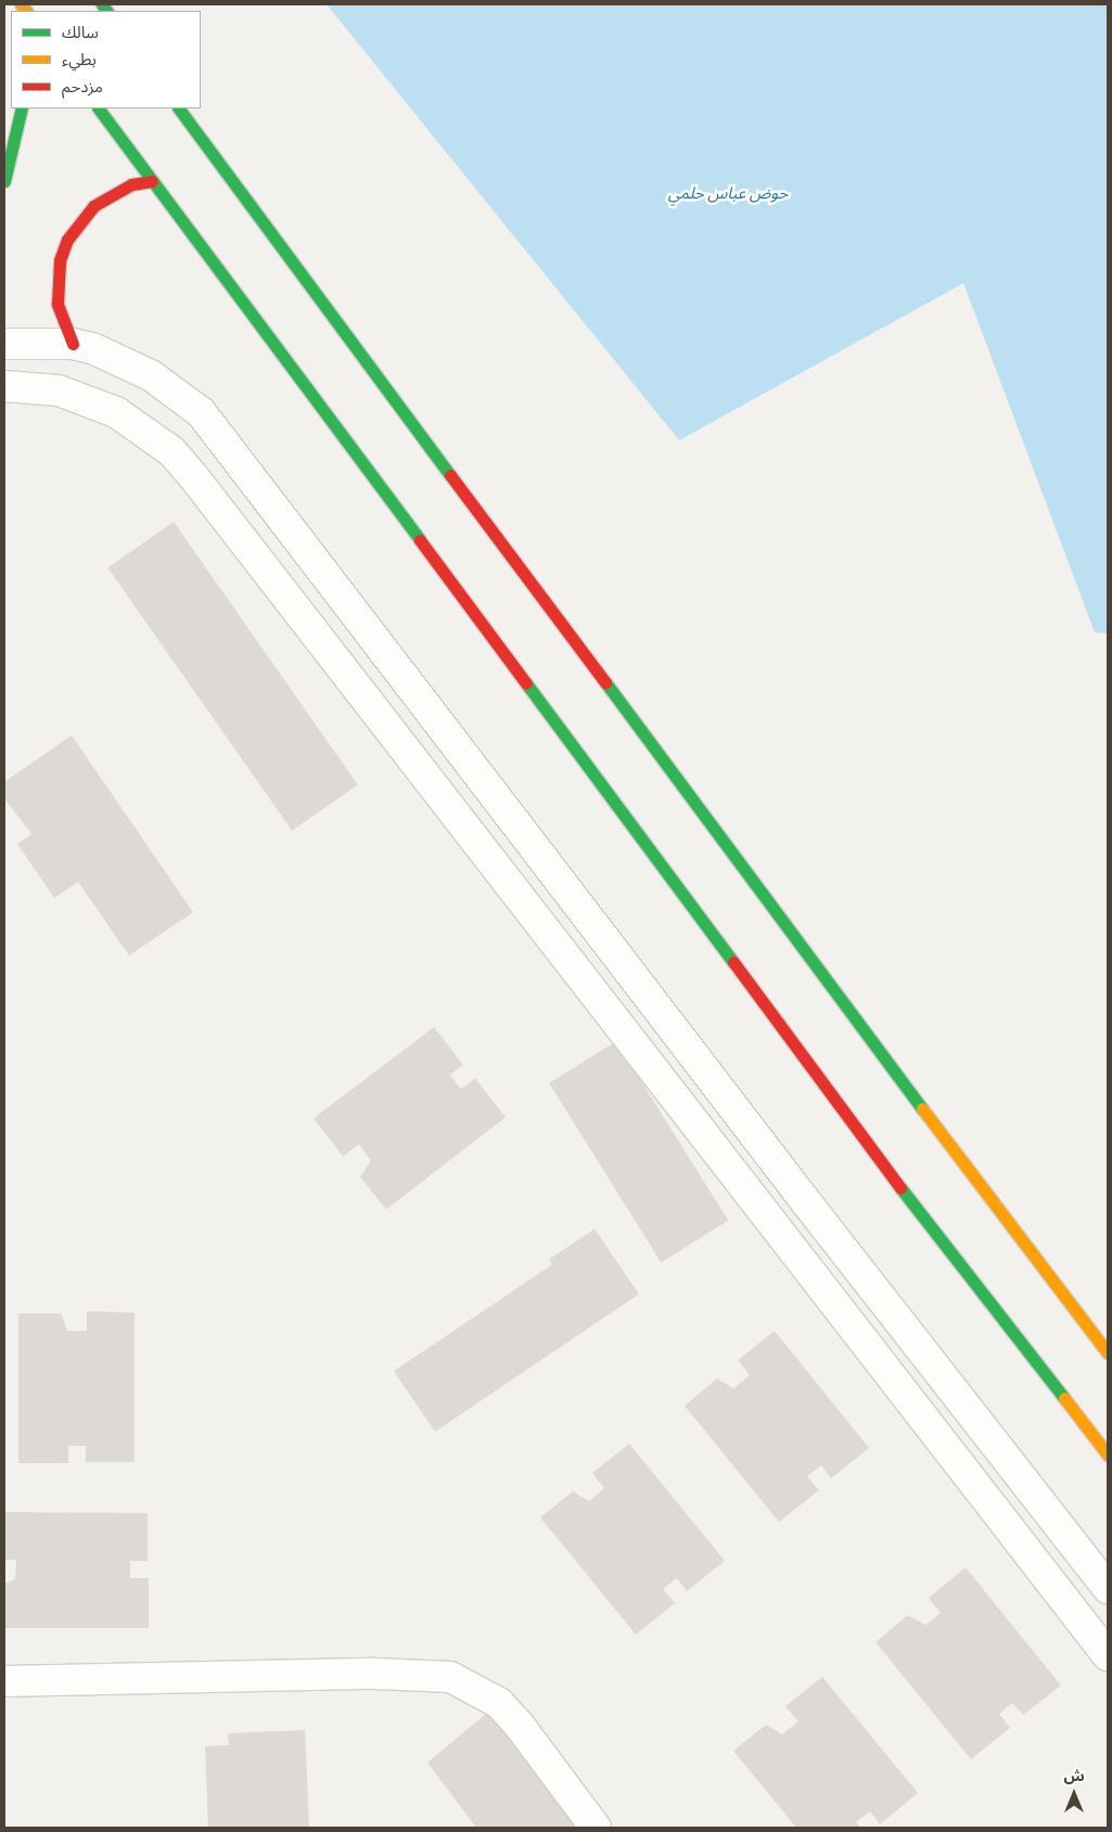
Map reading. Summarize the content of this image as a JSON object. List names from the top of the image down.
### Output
{
  "water": ["حوض عباس حلمي"],
  "legend": ["سالك", "بطيء", "مزدحم"],
  "north": "top"
}
